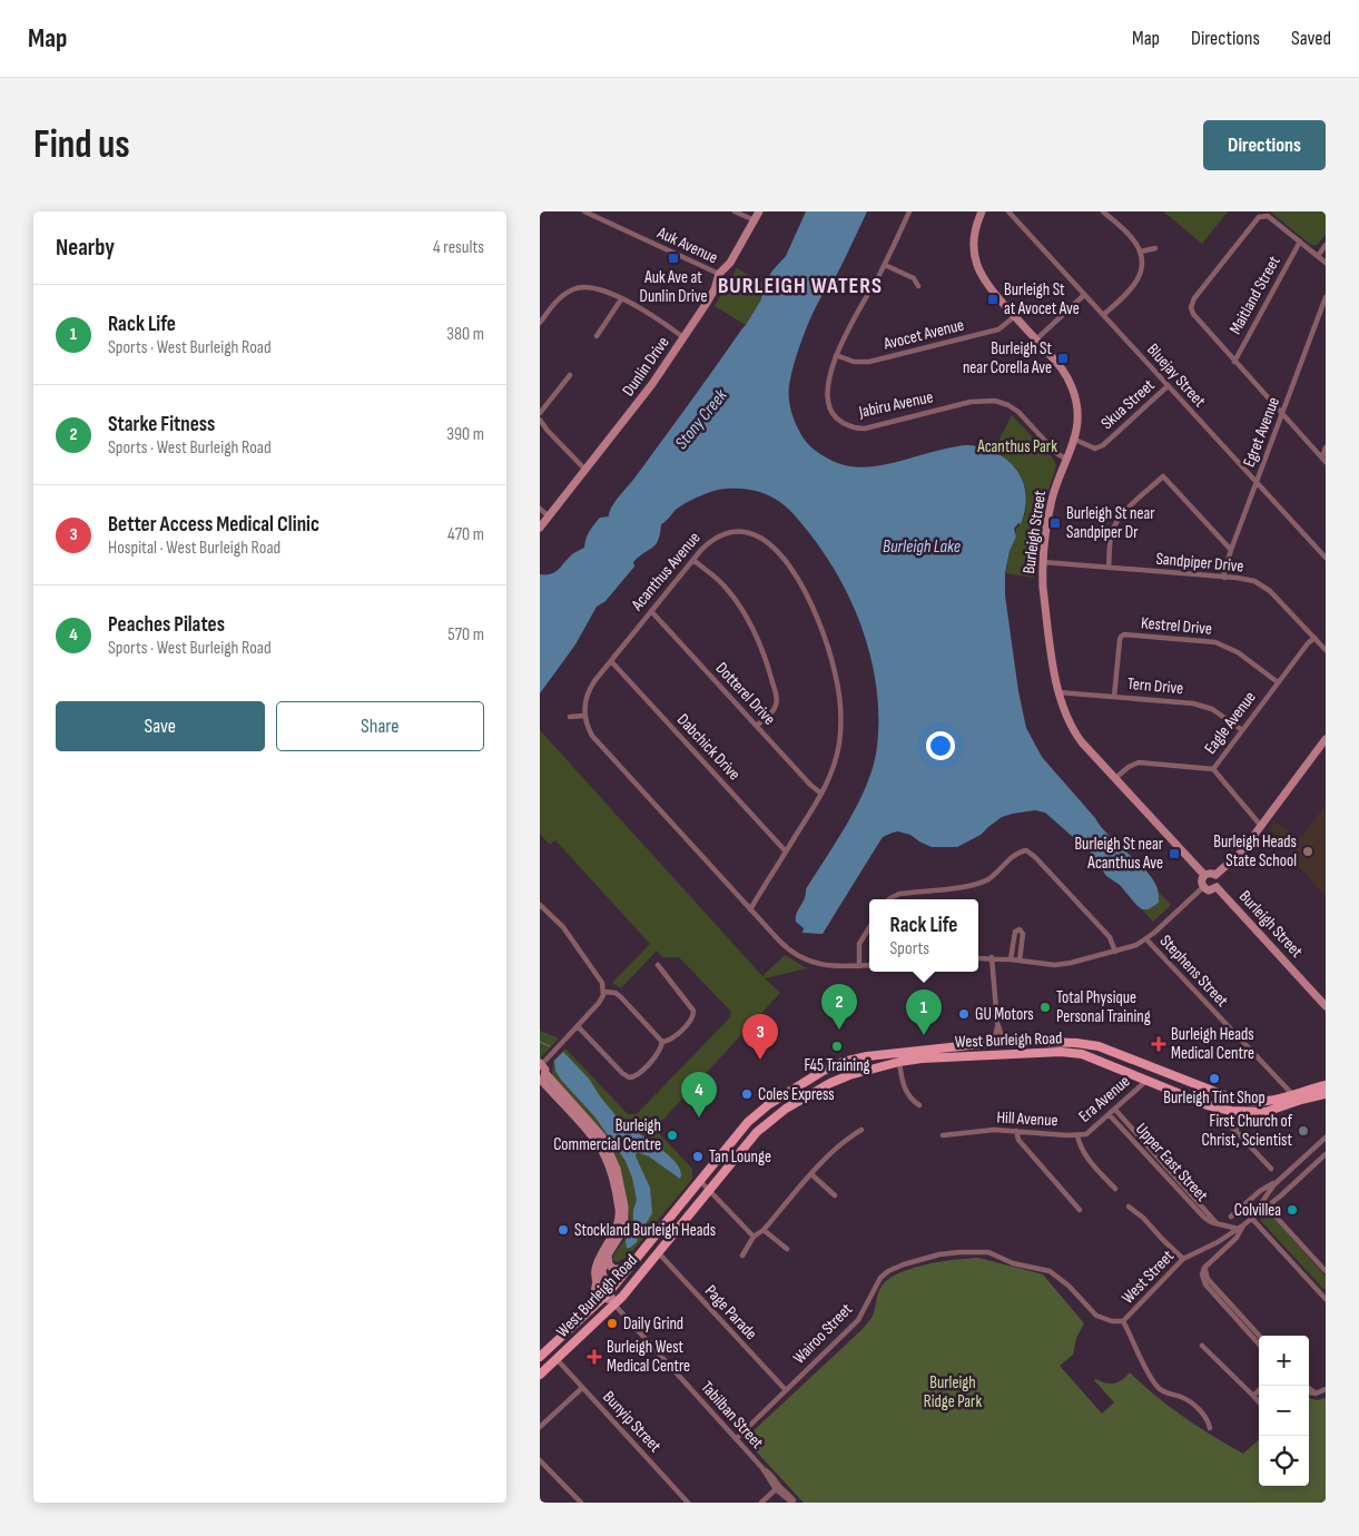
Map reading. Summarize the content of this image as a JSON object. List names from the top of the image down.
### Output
{
  "streets": {
    "main road": ["West Burleigh Road"],
    "street": [
      "Auk Avenue",
      "Maitland Street",
      "Avocet Avenue",
      "Dunlin Drive",
      "Bluejay Street",
      "Jabiru Avenue",
      "Skua Street",
      "Egret Avenue",
      "Burleigh Street",
      "Sandpiper Drive",
      "Acanthus Avenue",
      "Kestrel Drive",
      "Tern Drive",
      "Dotterel Drive",
      "Eagle Avenue",
      "Dabchick Drive",
      "Stephens Street",
      "Era Avenue",
      "Hill Avenue",
      "Upper East Street",
      "West Street",
      "Page Parade",
      "Wairoo Street",
      "Tabilban Street",
      "Bunyip Street"
    ]
  },
  "crossings": [
    ["Auk Avenue", "Dunlin Drive"],
    ["Avocet Avenue", "Jabiru Avenue"],
    ["Avocet Avenue", "Burleigh Street"],
    ["Bluejay Street", "Skua Street"],
    ["Bluejay Street", "Egret Avenue"],
    ["Jabiru Avenue", "Burleigh Street"],
    ["Skua Street", "Burleigh Street"],
    ["Egret Avenue", "Sandpiper Drive"],
    ["Burleigh Street", "Sandpiper Drive"],
    ["Burleigh Street", "Tern Drive"],
    ["Burleigh Street", "Eagle Avenue"],
    ["Sandpiper Drive", "Eagle Avenue"],
    ["Acanthus Avenue", "Dotterel Drive"],
    ["Acanthus Avenue", "Dabchick Drive"],
    ["Kestrel Drive", "Tern Drive"],
    ["Kestrel Drive", "Eagle Avenue"],
    ["Tern Drive", "Eagle Avenue"],
    ["Stephens Street", "West Burleigh Road"],
    ["West Burleigh Road", "Era Avenue"],
    ["West Burleigh Road", "Page Parade"],
    ["West Burleigh Road", "Tabilban Street"],
    ["West Burleigh Road", "Bunyip Street"],
    ["Era Avenue", "Hill Avenue"],
    ["Era Avenue", "Upper East Street"],
    ["Upper East Street", "West Street"],
    ["West Street", "Wairoo Street"],
    ["Page Parade", "Wairoo Street"],
    ["Wairoo Street", "Tabilban Street"]
  ],
  "districts": ["BURLEIGH WATERS"],
  "water": ["Stony Creek", "Burleigh Lake"],
  "parks": ["Acanthus Park", "Burleigh Ridge Park"],
  "places": {
    "transit": [
      "Auk Ave at Dunlin Drive",
      "Burleigh St at Avocet Ave",
      "Burleigh St near Corella Ave",
      "Burleigh St near Sandpiper Dr",
      "Burleigh St near Acanthus Ave"
    ],
    "other": [
      "Burleigh Heads State School",
      "Total Physique Personal Training",
      "GU Motors",
      "F45 Training",
      "Burleigh Tint Shop",
      "Coles Express",
      "First Church of Christ, Scientist",
      "Burleigh Commercial Centre",
      "Tan Lounge",
      "Colvillea",
      "Stockland Burleigh Heads",
      "Daily Grind"
    ],
    "health": ["Burleigh Heads Medical Centre", "Burleigh West Medical Centre"]
  },
  "page": {
    "header": "Map",
    "nav": ["Map", "Directions", "Saved"],
    "buttons": [
      "Directions",
      ["Save", "Share"]
    ],
    "title": "Find us",
    "heading": ["Nearby", "4 results"],
    "list": [
      {
        "mark": "1",
        "name": "Rack Life",
        "note": "Sports · West Burleigh Road",
        "value": "380 m"
      },
      {
        "mark": "2",
        "name": "Starke Fitness",
        "note": "Sports · West Burleigh Road",
        "value": "390 m"
      },
      {
        "mark": "3",
        "name": "Better Access Medical Clinic",
        "note": "Hospital · West Burleigh Road",
        "value": "470 m"
      },
      {
        "mark": "4",
        "name": "Peaches Pilates",
        "note": "Sports · West Burleigh Road",
        "value": "570 m"
      }
    ],
    "popup": ["Rack Life", "Sports"],
    "pins": [
      "2",
      "1",
      "3",
      "4"
    ],
    "map_buttons": ["+", "−"]
  }
}
